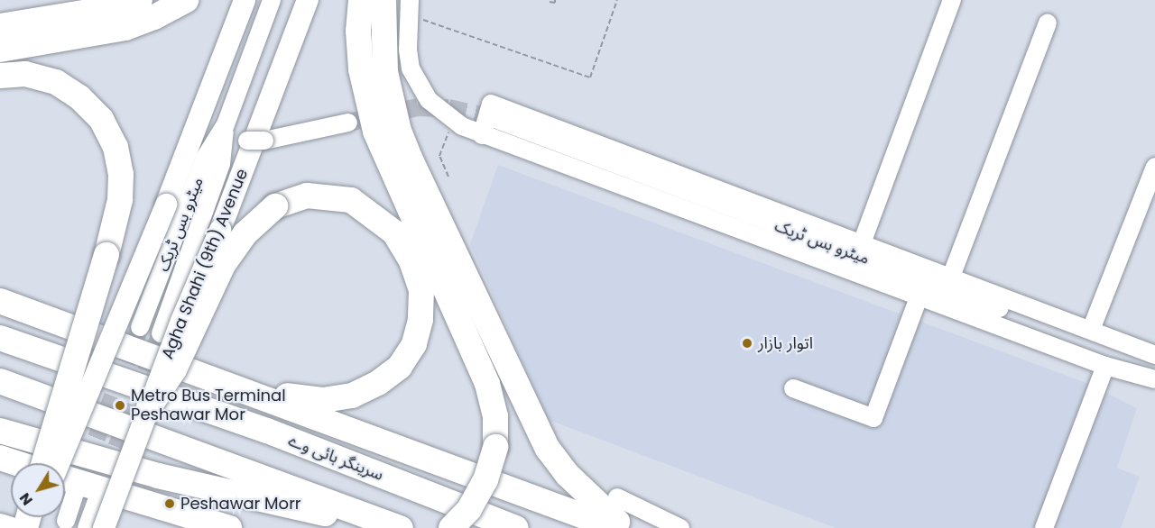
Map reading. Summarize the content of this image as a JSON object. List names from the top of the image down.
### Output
{
  "streets": {
    "highway": ["سرینگر ہائی وے"],
    "main road": ["Agha Shahi (9th) Avenue"],
    "street": ["میٹرو بس ٹریک"]
  },
  "places": ["اتوار بازار", "Metro Bus Terminal Peshawar Mor", "Peshawar Morr"],
  "north": "bottom left"
}
